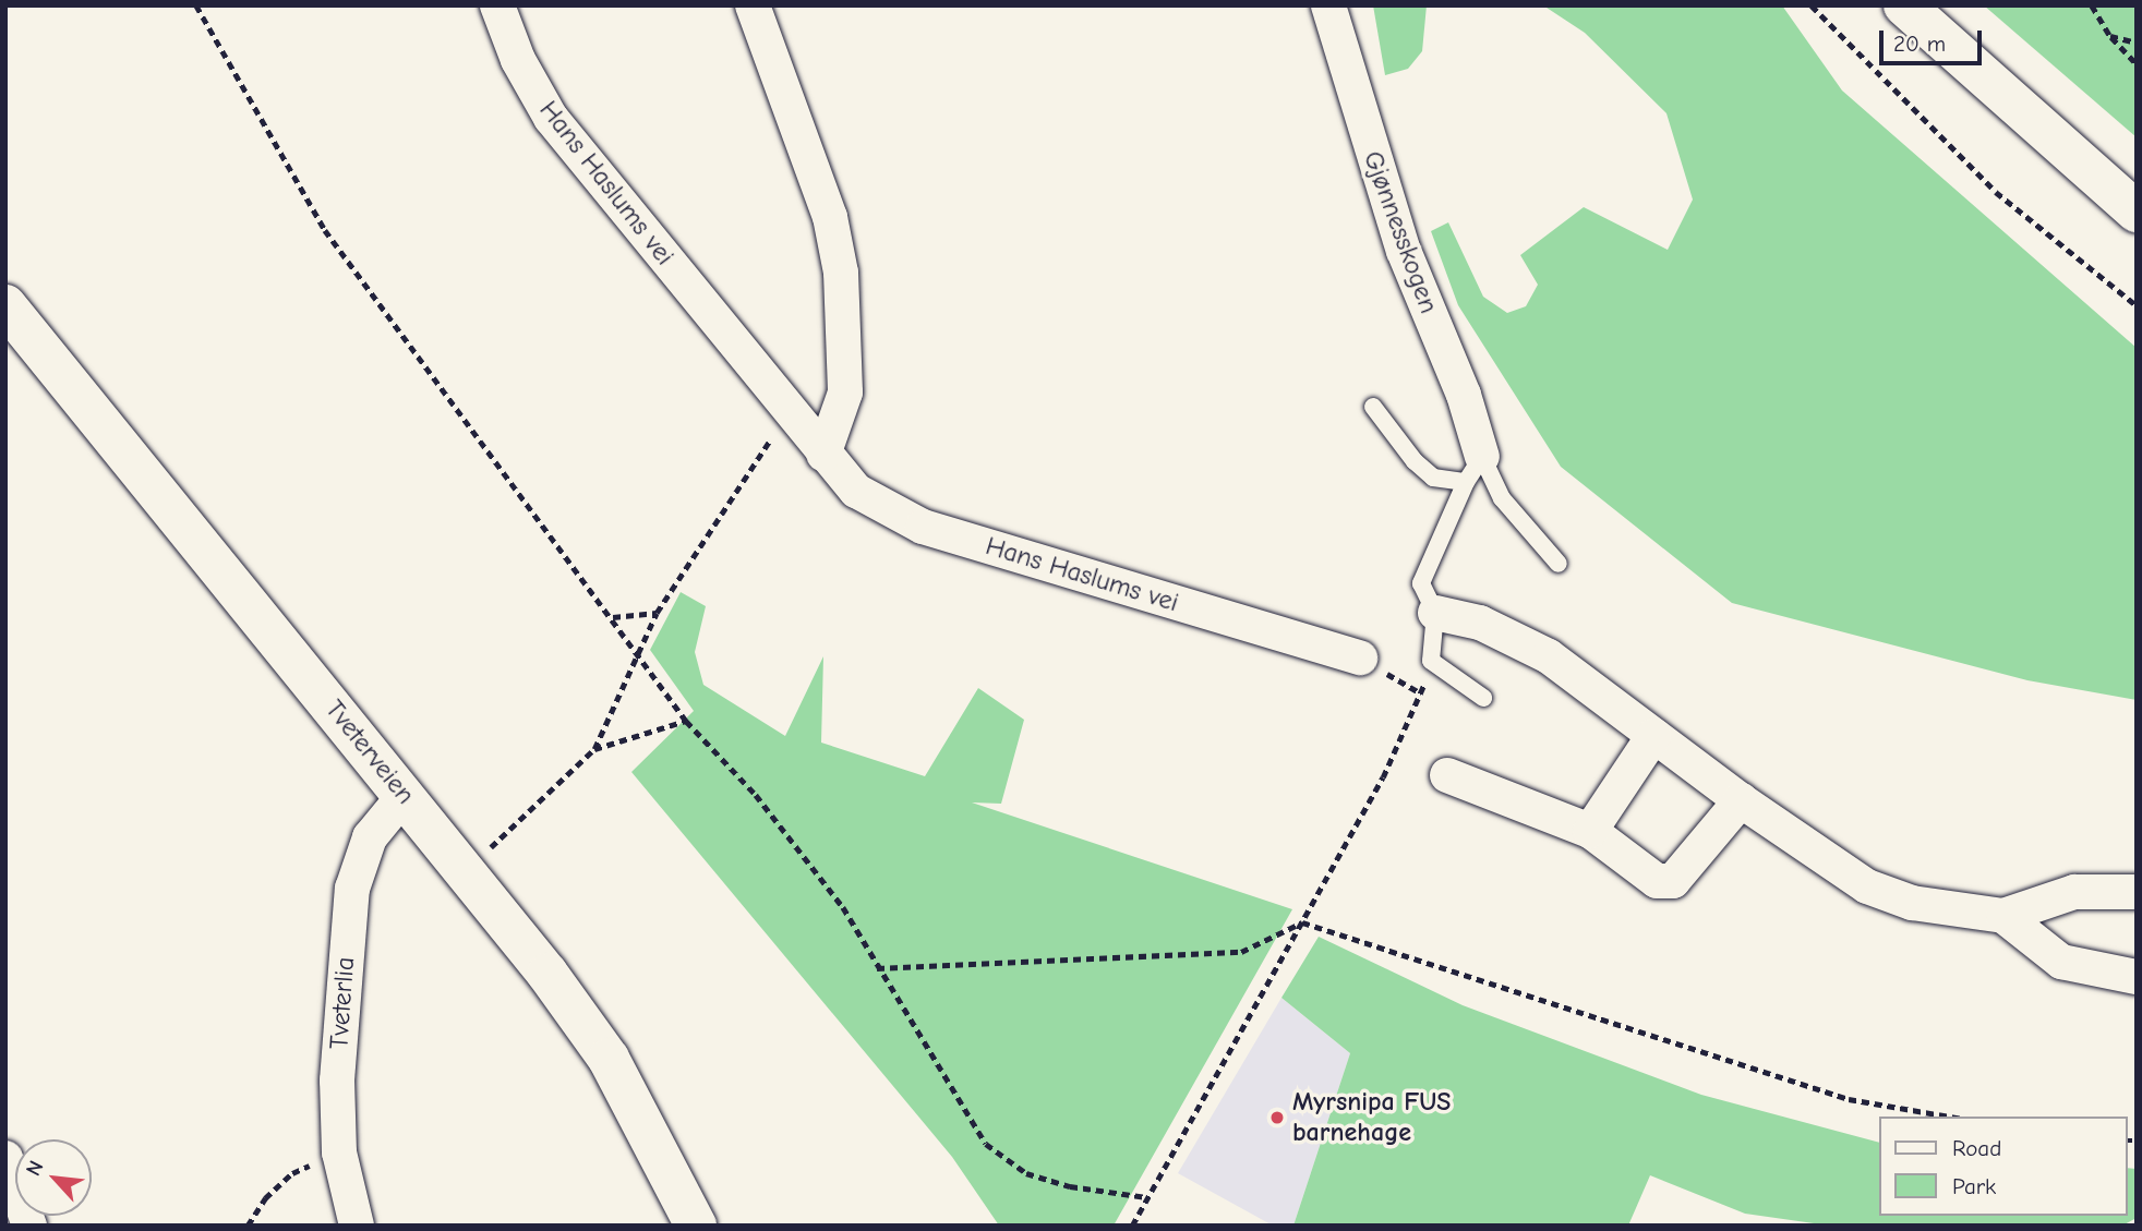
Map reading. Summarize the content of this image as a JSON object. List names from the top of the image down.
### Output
{
  "streets": {
    "street": [
      "Hans Haslums vei",
      "Gjønnesskogen",
      "Tveterveien",
      "Tveterlia"
    ]
  },
  "crossings": [
    ["Tveterveien", "Tveterlia"]
  ],
  "places": ["Myrsnipa FUS barnehage"],
  "legend": ["Road", "Park"],
  "scale_bar": "20 m",
  "north": "top left"
}
